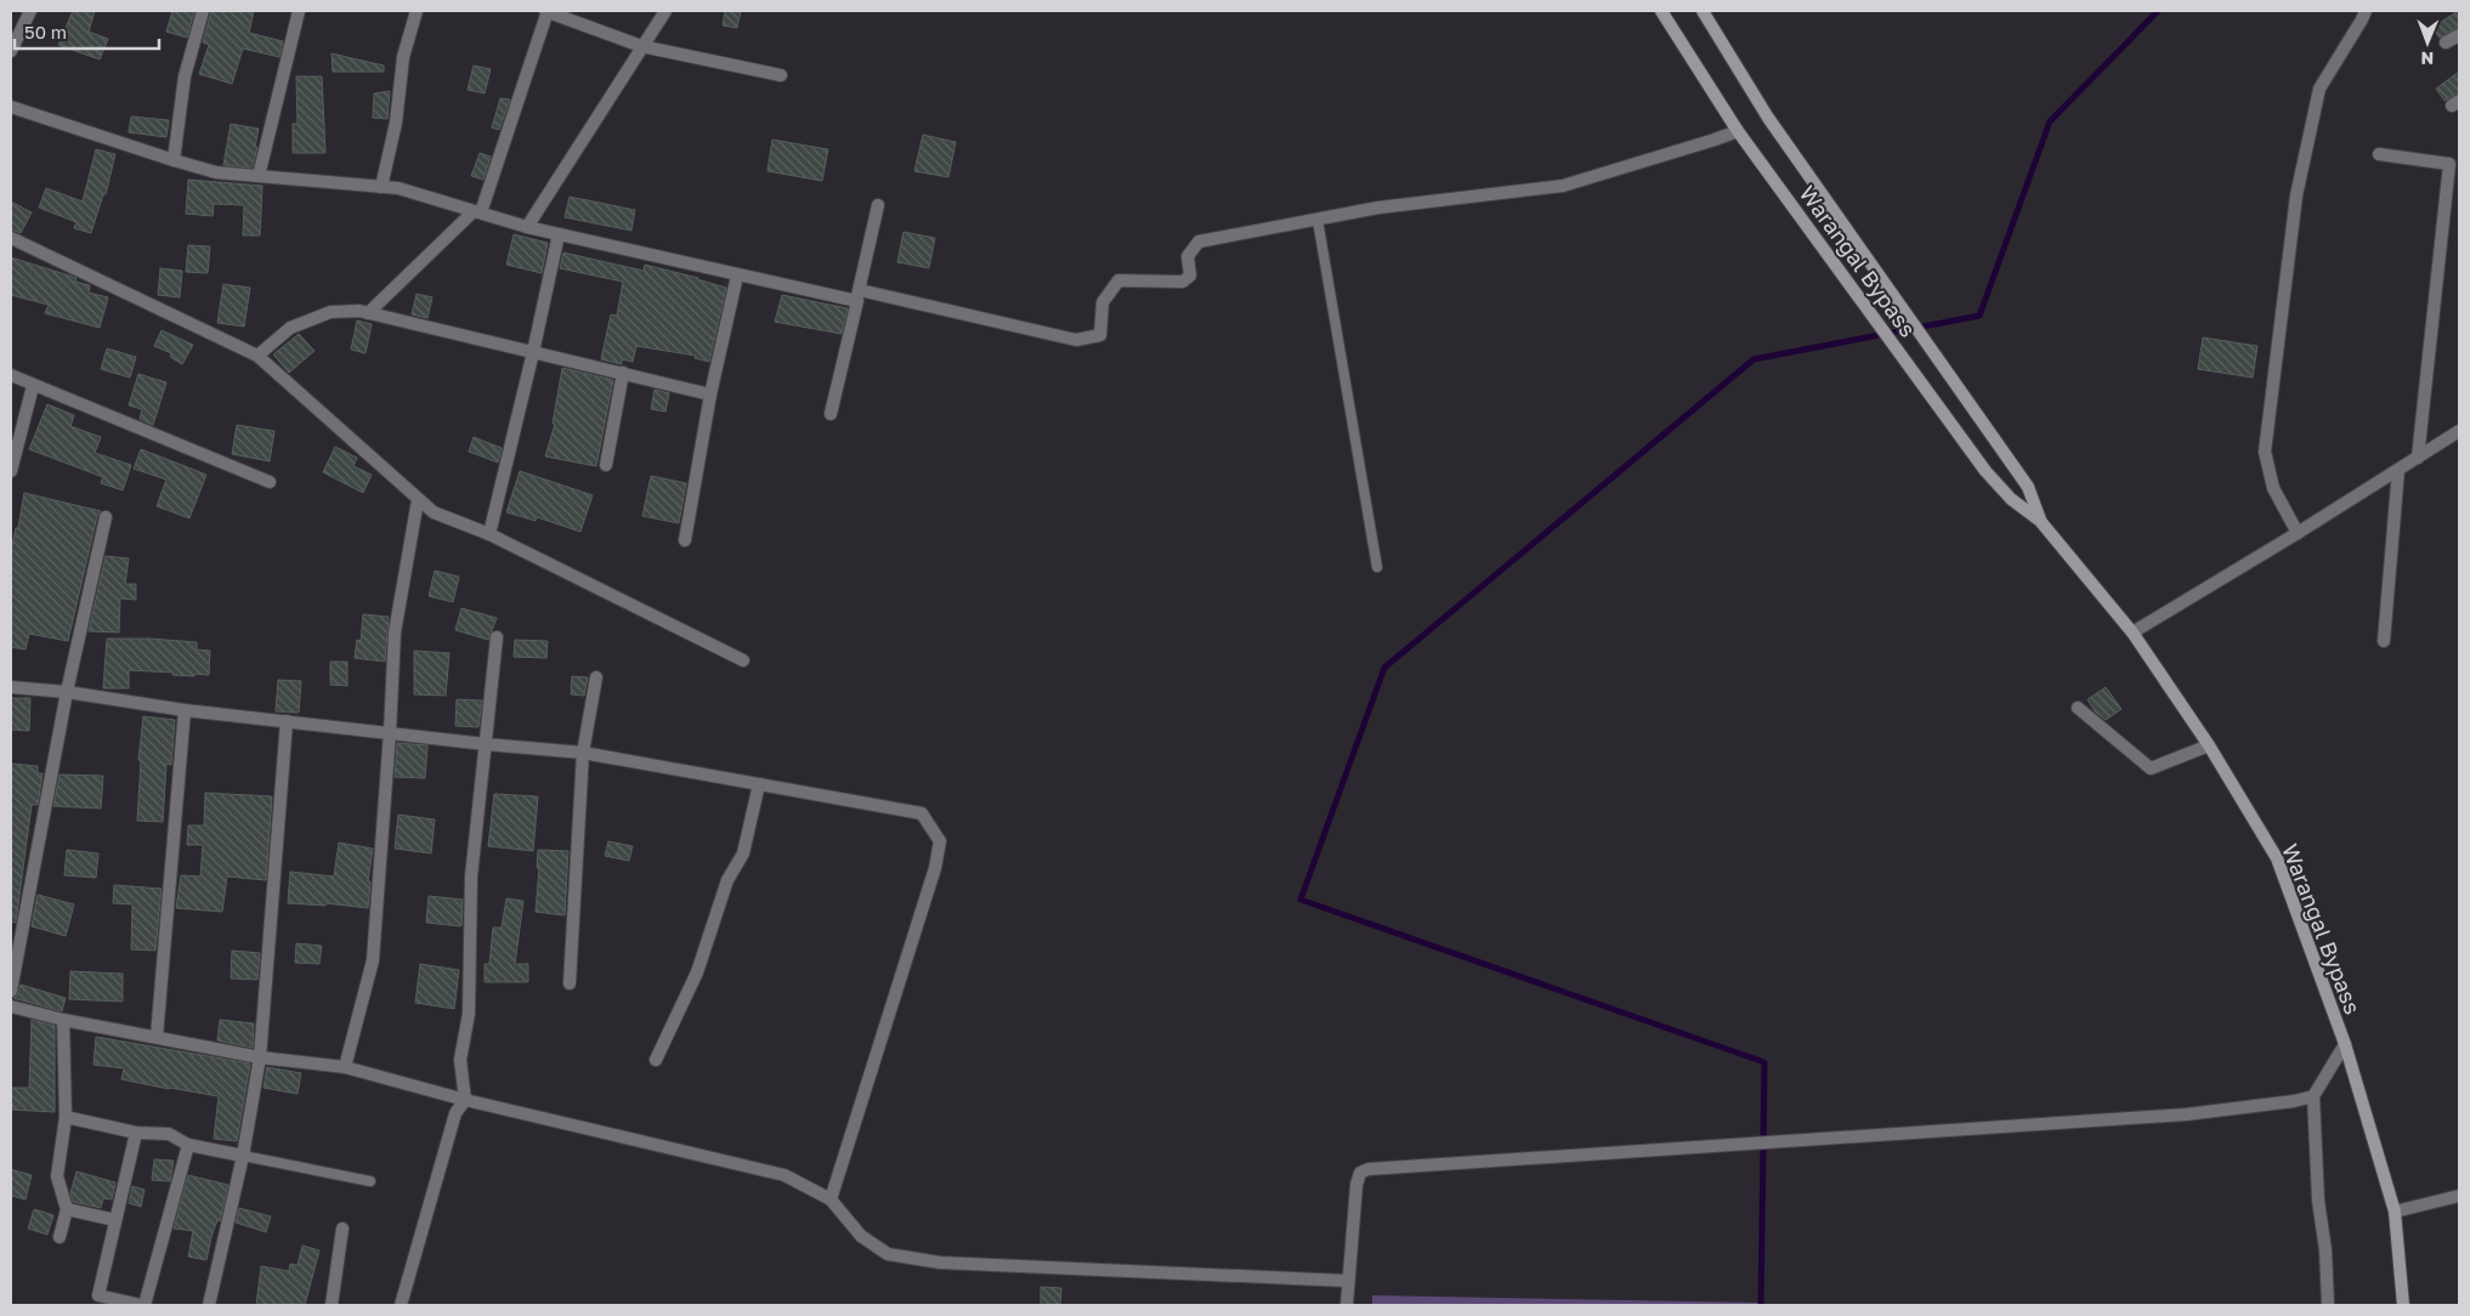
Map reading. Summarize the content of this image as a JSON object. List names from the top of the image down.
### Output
{
  "streets": {
    "main road": ["Warangal Bypass"]
  },
  "scale_bar": "50 m",
  "north": "bottom"
}
